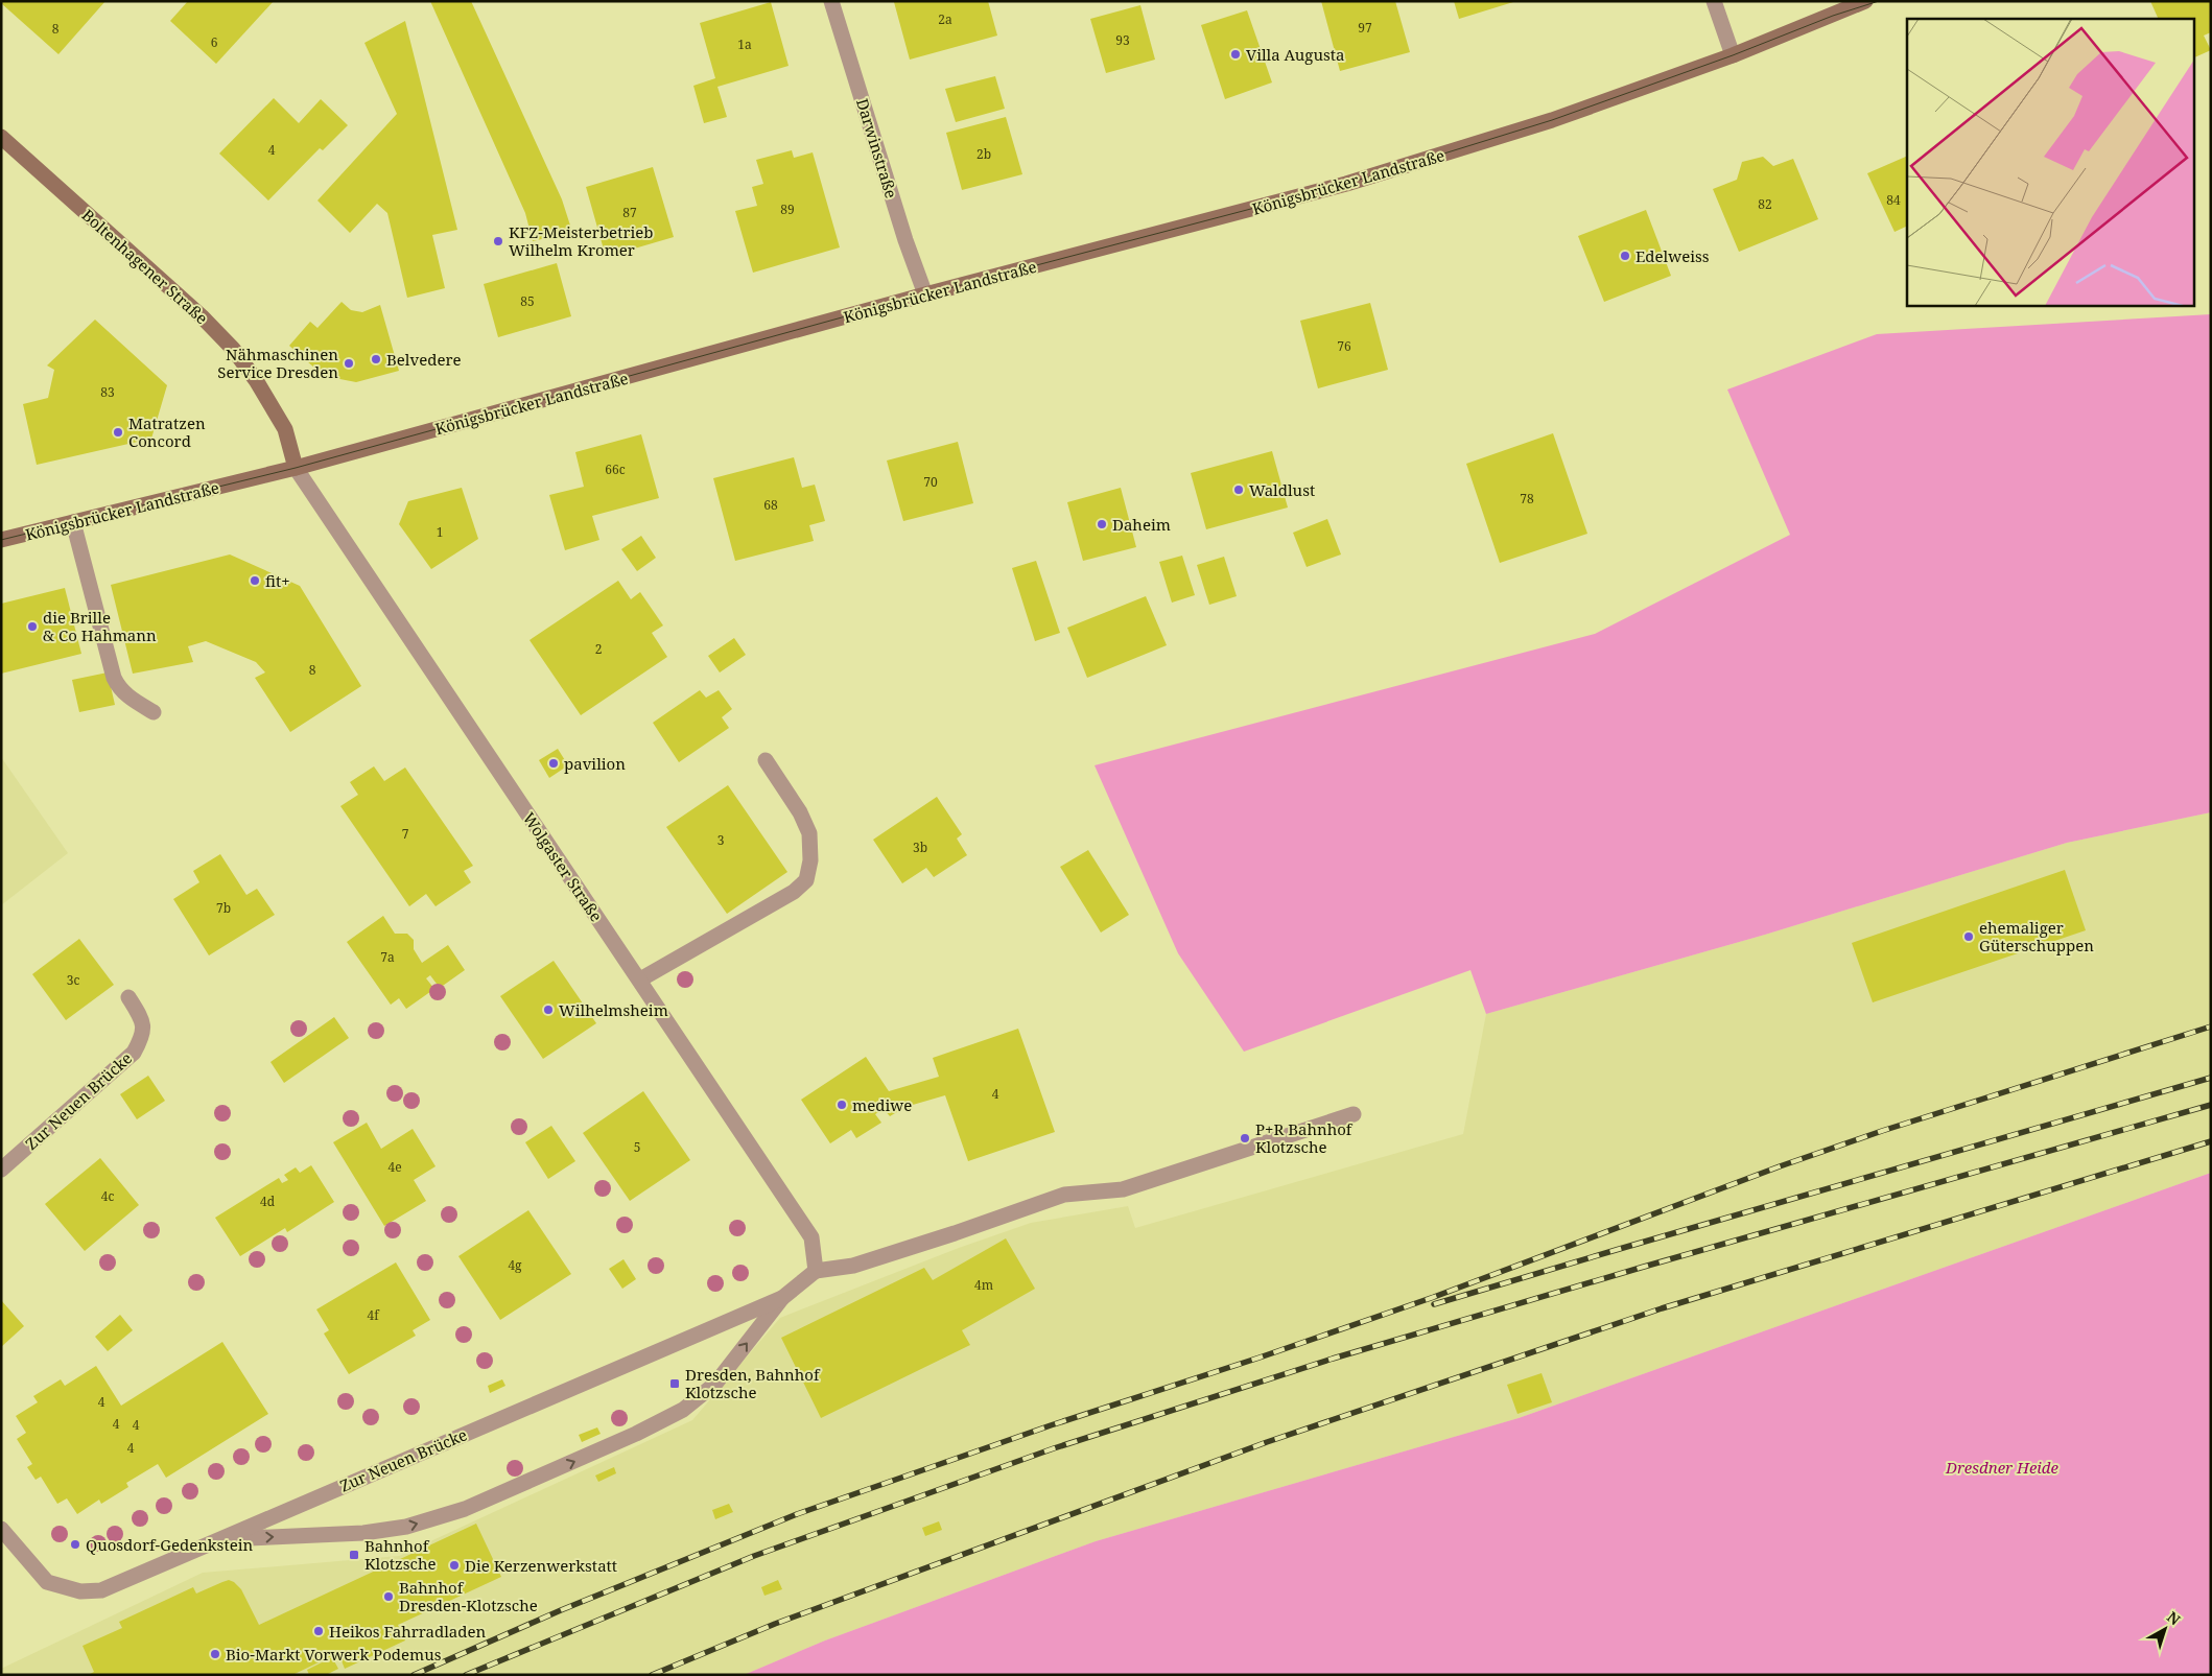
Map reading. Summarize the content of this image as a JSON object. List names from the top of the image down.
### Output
{
  "streets": {
    "main road": ["Königsbrücker Landstraße", "Boltenhagener Straße"],
    "street": ["Darwinstraße", "Wolgaster Straße", "Zur Neuen Brücke"]
  },
  "crossings": [
    ["Darwinstraße", "Königsbrücker Landstraße"],
    ["Königsbrücker Landstraße", "Boltenhagener Straße"],
    ["Königsbrücker Landstraße", "Wolgaster Straße"],
    ["Boltenhagener Straße", "Wolgaster Straße"],
    ["Wolgaster Straße", "Zur Neuen Brücke"]
  ],
  "parks": ["Dresdner Heide"],
  "places": {
    "other": [
      "Villa Augusta",
      "KFZ-Meisterbetrieb Wilhelm Kromer",
      "Edelweiss",
      "Belvedere",
      "Nähmaschinen Service Dresden",
      "Matratzen Concord",
      "Waldlust",
      "Daheim",
      "fit+",
      "die Brille & Co Hahmann",
      "pavilion",
      "ehemaliger Güterschuppen",
      "Wilhelmsheim",
      "mediwe",
      "P+R Bahnhof Klotzsche",
      "Quosdorf-Gedenkstein",
      "Die Kerzenwerkstatt",
      "Bahnhof Dresden-Klotzsche",
      "Heikos Fahrradladen",
      "Bio-Markt Vorwerk Podemus"
    ],
    "transit": ["Dresden, Bahnhof Klotzsche", "Bahnhof Klotzsche"]
  },
  "house_numbers": [
    "2a",
    "97",
    "8",
    "93",
    "6",
    "1a",
    "4",
    "2b",
    "84",
    "82",
    "89",
    "87",
    "85",
    "76",
    "83",
    "66c",
    "70",
    "78",
    "68",
    "1",
    "2",
    "8",
    "7",
    "3",
    "3b",
    "7b",
    "7a",
    "3c",
    "4",
    "5",
    "4e",
    "4c",
    "4d",
    "4g",
    "4m",
    "4f",
    "4",
    "4",
    "4",
    "4"
  ],
  "north": "top right"
}
